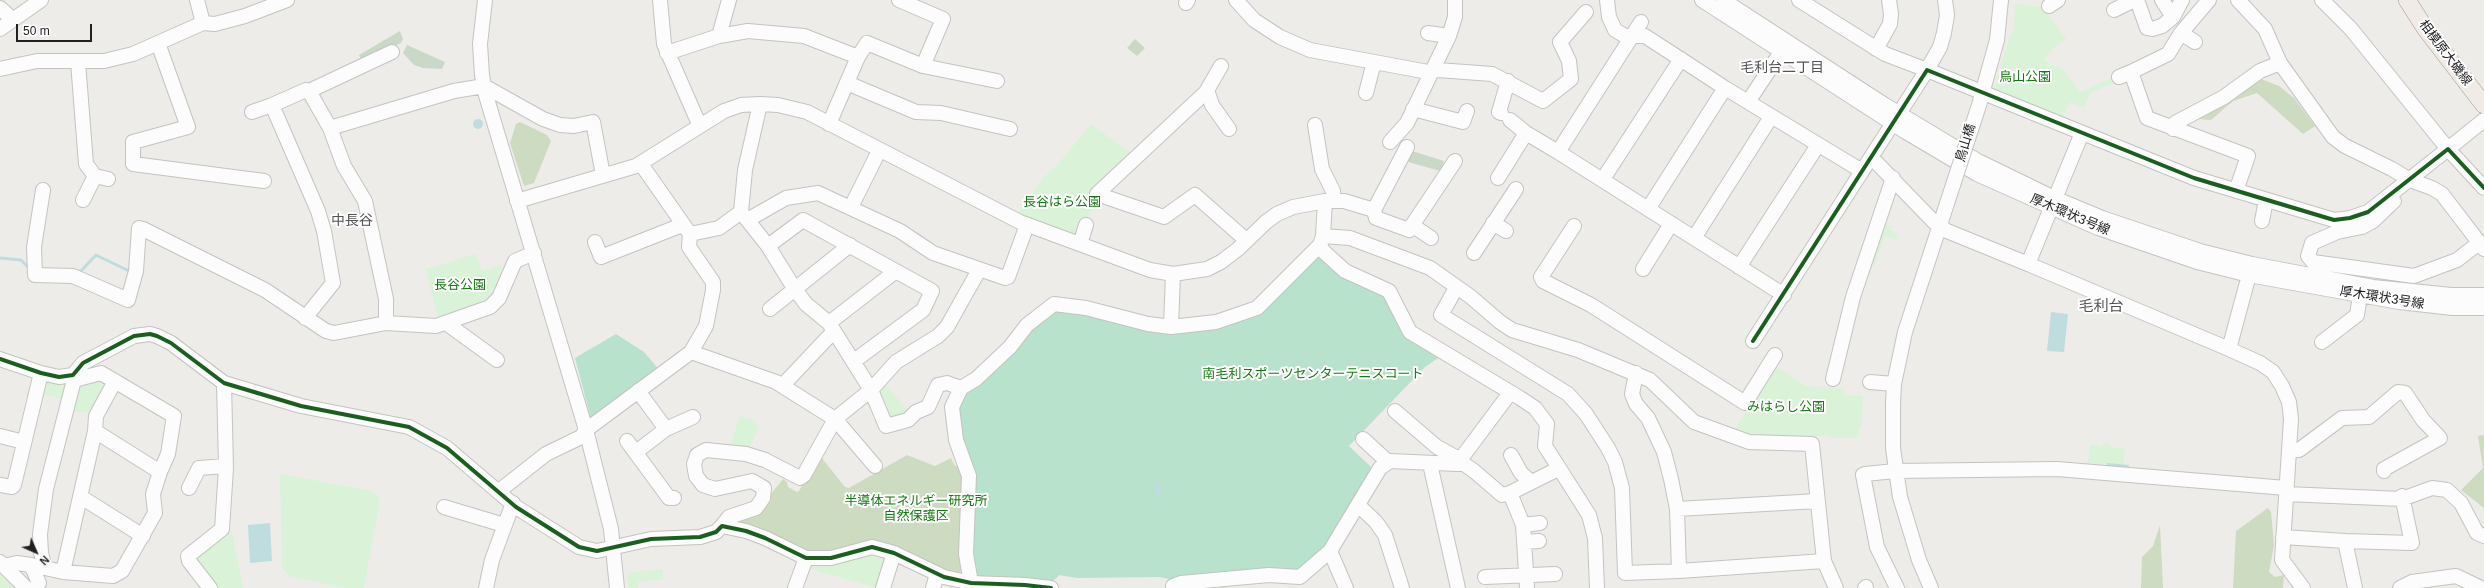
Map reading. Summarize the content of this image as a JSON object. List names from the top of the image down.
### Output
{
  "streets": {
    "main road": ["相模原大磯線"],
    "street": ["鳥山橋", "厚木環状3号線"]
  },
  "districts": ["毛利台二丁目", "中長谷", "毛利台"],
  "parks": [
    "鳥山公園",
    "長谷はら公園",
    "長谷公園",
    "南毛利スポーツセンターテニスコート",
    "みはらし公園",
    "半導体エネルギー研究所 自然保護区"
  ],
  "scale_bar": "50 m",
  "north": "bottom right"
}
